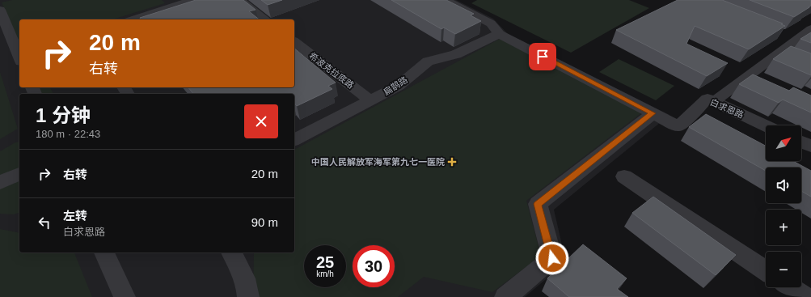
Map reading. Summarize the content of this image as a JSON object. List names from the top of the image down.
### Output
{
  "streets": {
    "street": ["希波克拉底路", "扁鹊路", "白求恩路"]
  },
  "crossings": [
    ["希波克拉底路", "扁鹊路"],
    ["扁鹊路", "白求恩路"]
  ],
  "places": {
    "health": ["中国人民解放军海军第九七一医院"]
  },
  "north": "top right",
  "page": {
    "turn": ["20 m", "右转"],
    "heading": ["1 分钟", "180 m · 22:43"],
    "map_buttons": ["+", "−"],
    "list": [
      {
        "name": "右转",
        "value": "20 m"
      },
      {
        "name": "左转",
        "note": "白求恩路",
        "value": "90 m"
      }
    ],
    "speed": "25 km/h",
    "limit": "30"
  }
}
